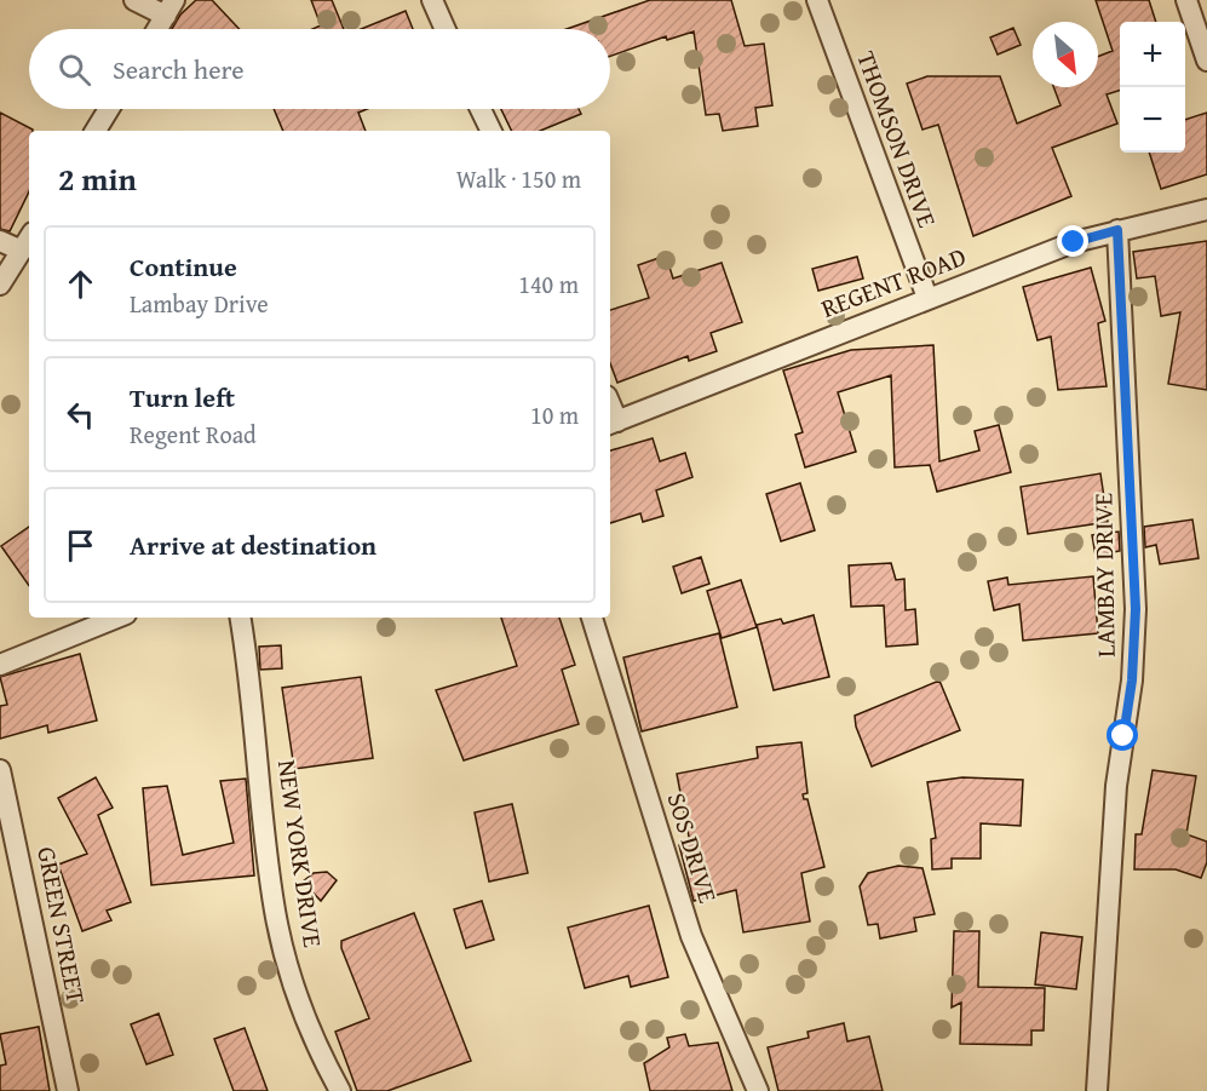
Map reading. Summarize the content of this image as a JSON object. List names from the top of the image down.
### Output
{
  "streets": {
    "street": [
      "THOMSON DRIVE",
      "REGENT ROAD",
      "LAMBAY DRIVE",
      "SOS DRIVE",
      "NEW YORK DRIVE",
      "GREEN STREET"
    ]
  },
  "crossings": [
    ["THOMSON DRIVE", "REGENT ROAD"],
    ["REGENT ROAD", "LAMBAY DRIVE"]
  ],
  "north": "bottom right",
  "page": {
    "map_buttons": ["+", "−"],
    "search": "Search here",
    "heading": ["2 min", "Walk · 150 m"],
    "list": [
      ["Continue", "Lambay Drive", "140 m"],
      ["Turn left", "Regent Road", "10 m"],
      "Arrive at destination"
    ]
  }
}
